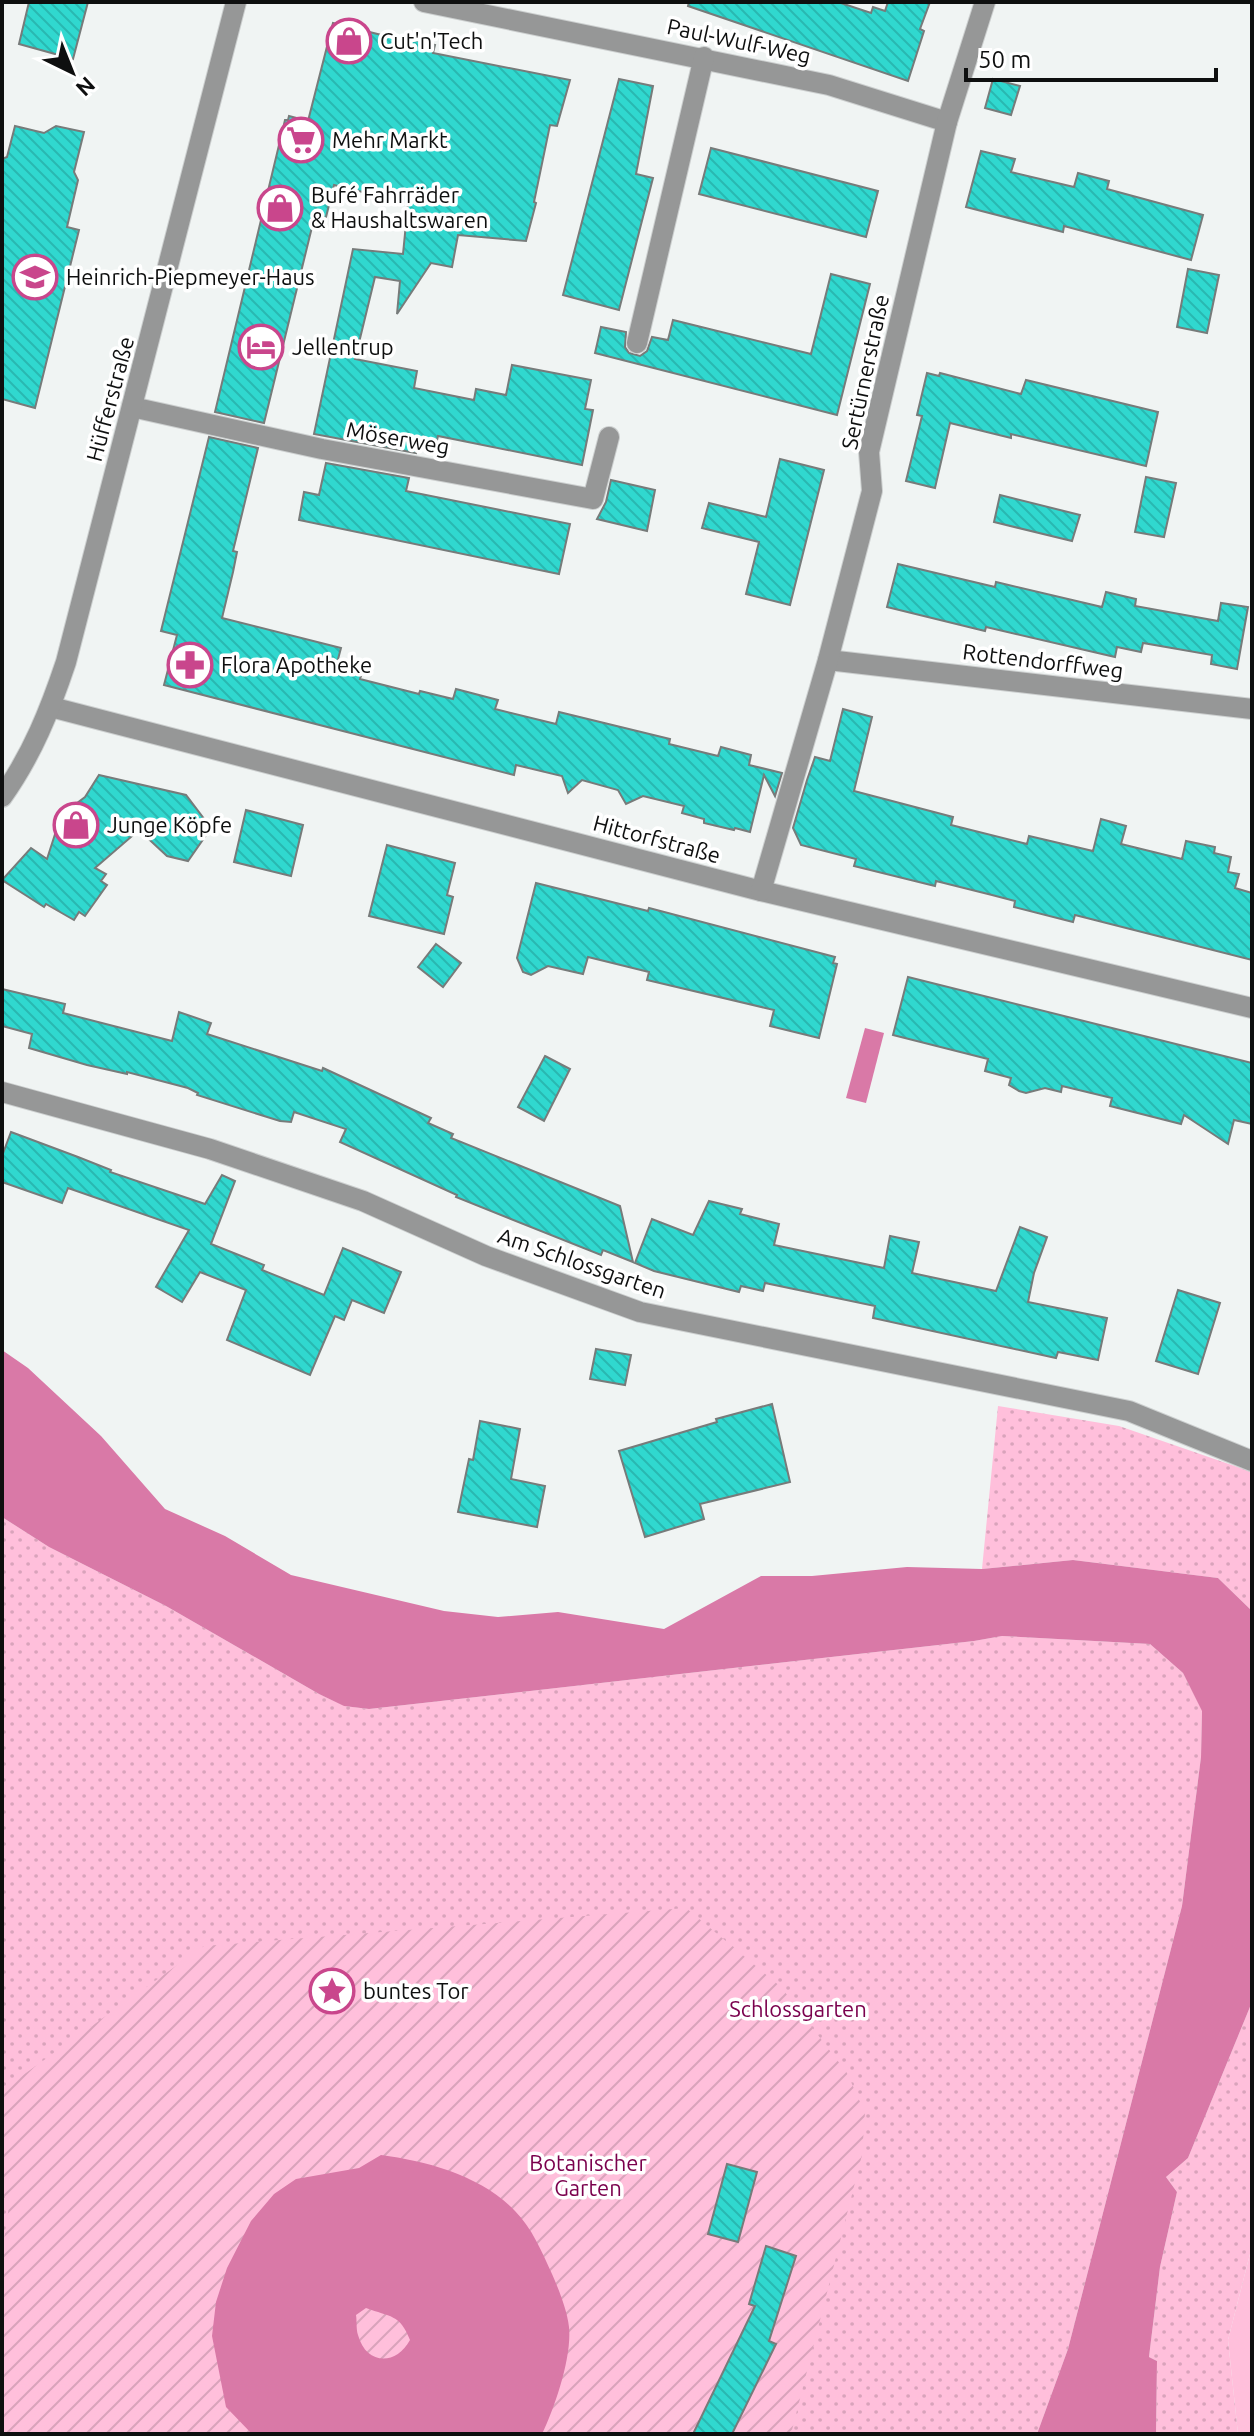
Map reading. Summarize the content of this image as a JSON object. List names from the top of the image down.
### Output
{
  "streets": {
    "street": [
      "Paul-Wulf-Weg",
      "Sertürnerstraße",
      "Hüfferstraße",
      "Möserweg",
      "Rottendorffweg",
      "Hittorfstraße",
      "Am Schlossgarten"
    ]
  },
  "crossings": [
    ["Paul-Wulf-Weg", "Sertürnerstraße"],
    ["Sertürnerstraße", "Rottendorffweg"],
    ["Sertürnerstraße", "Hittorfstraße"],
    ["Hüfferstraße", "Möserweg"],
    ["Hüfferstraße", "Hittorfstraße"]
  ],
  "parks": ["Schlossgarten", "Botanischer Garten"],
  "places": {
    "shop": ["Cut'n'Tech", "Bufé Fahrräder & Haushaltswaren", "Junge Köpfe"],
    "supermarket": ["Mehr Markt"],
    "school or university": ["Heinrich-Piepmeyer-Haus"],
    "hotel": ["Jellentrup"],
    "pharmacy": ["Flora Apotheke"],
    "place": ["buntes Tor"]
  },
  "scale_bar": "50 m",
  "north": "bottom right"
}
